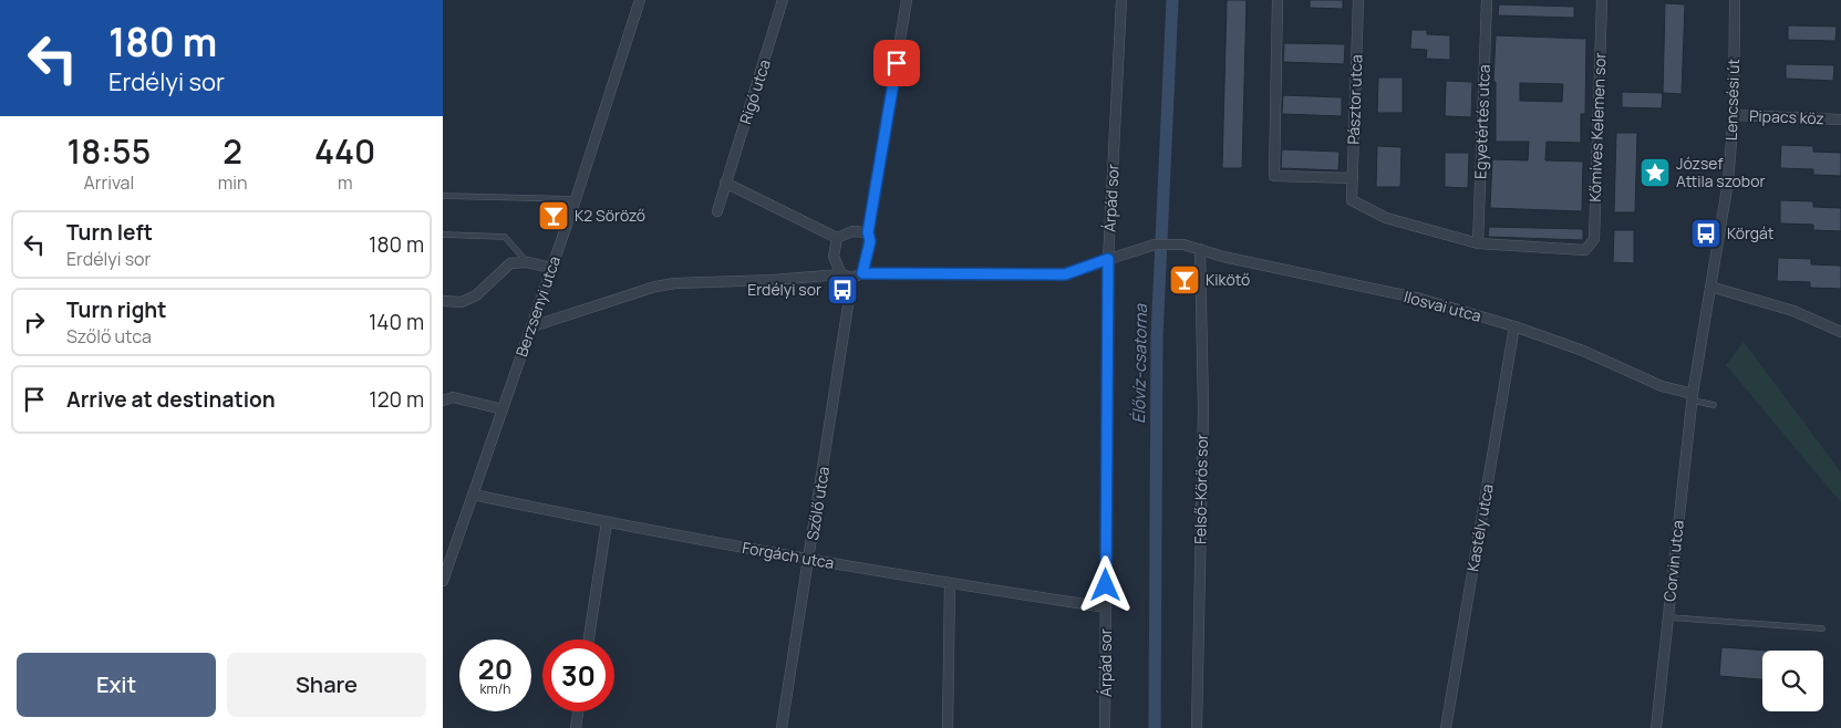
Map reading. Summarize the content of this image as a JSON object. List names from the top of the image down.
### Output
{
  "streets": {
    "street": [
      "Rigó utca",
      "Pásztor utca",
      "Lencsési út",
      "Pipacs köz",
      "Egyetértés utca",
      "Kőmíves Kelemen sor",
      "Árpád sor",
      "Berzsenyi utca",
      "Ilosvai utca",
      "Felső-Körös sor",
      "Szőlő utca",
      "Kastély utca",
      "Forgách utca",
      "Corvin utca"
    ]
  },
  "crossings": [
    ["Pásztor utca", "Egyetértés utca"],
    ["Pásztor utca", "Kőmíves Kelemen sor"],
    ["Lencsési út", "Pipacs köz"],
    ["Lencsési út", "Ilosvai utca"],
    ["Lencsési út", "Corvin utca"],
    ["Egyetértés utca", "Kőmíves Kelemen sor"],
    ["Árpád sor", "Ilosvai utca"],
    ["Árpád sor", "Forgách utca"],
    ["Berzsenyi utca", "Forgách utca"],
    ["Ilosvai utca", "Felső-Körös sor"],
    ["Ilosvai utca", "Kastély utca"],
    ["Ilosvai utca", "Corvin utca"],
    ["Szőlő utca", "Forgách utca"]
  ],
  "water": ["Élővíz-csatorna"],
  "places": {
    "place": ["József Attila szobor"],
    "bar": ["K2 Söröző", "Kikötő"],
    "bus stop": ["Körgát", "Erdélyi sor"]
  },
  "page": {
    "turn": ["180 m", "Erdélyi sor"],
    "eta": [
      "18:55",
      "Arrival",
      "2",
      "min",
      "440",
      "m"
    ],
    "list": [
      {
        "name": "Turn left",
        "note": "Erdélyi sor",
        "value": "180 m"
      },
      {
        "name": "Turn right",
        "note": "Szőlő utca",
        "value": "140 m"
      },
      {
        "name": "Arrive at destination",
        "value": "120 m"
      }
    ],
    "speed": "20 km/h",
    "limit": "30",
    "buttons": ["Exit", "Share"]
  }
}
